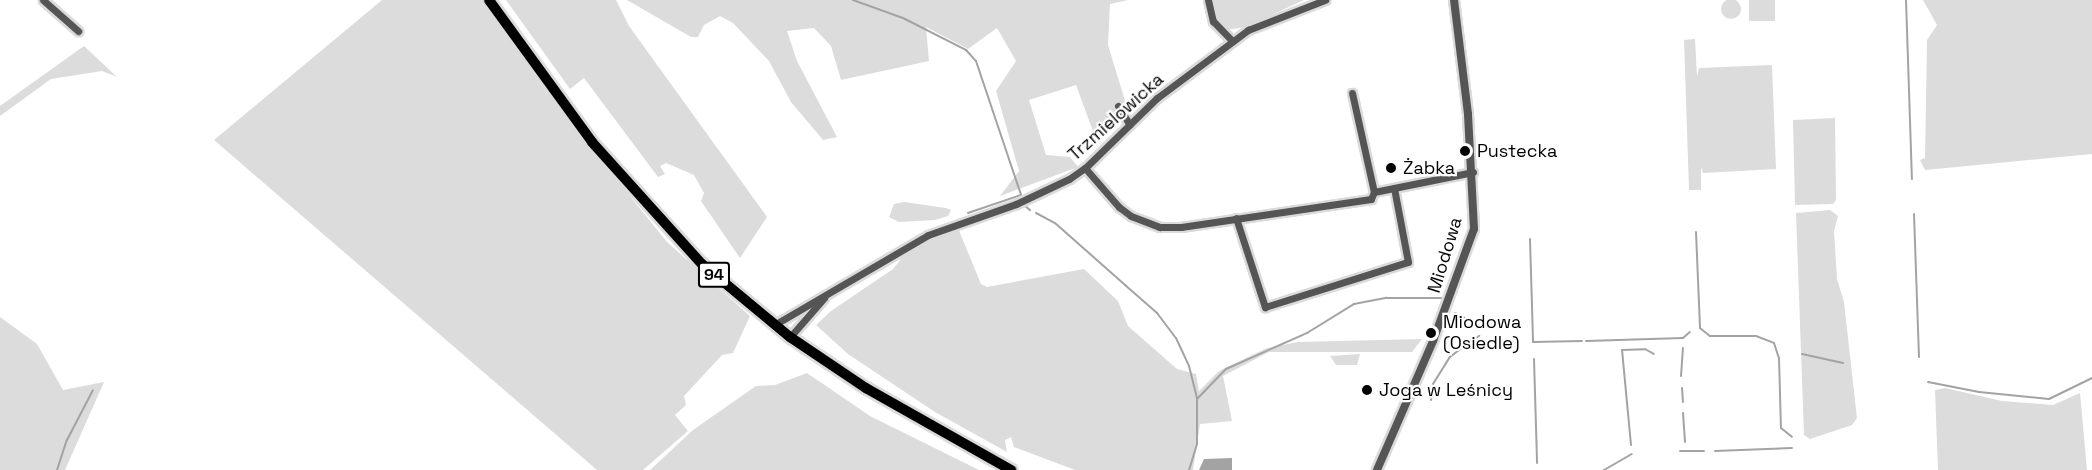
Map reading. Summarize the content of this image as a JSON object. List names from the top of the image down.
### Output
{
  "streets": {
    "main road": ["94"],
    "street": ["Trzmielowicka", "Miodowa"]
  },
  "crossings": [
    ["Trzmielowicka", "94"]
  ],
  "places": [
    "Pustecka",
    "Żabka",
    "Miodowa (Osiedle)",
    "Joga w Leśnicy"
  ]
}
